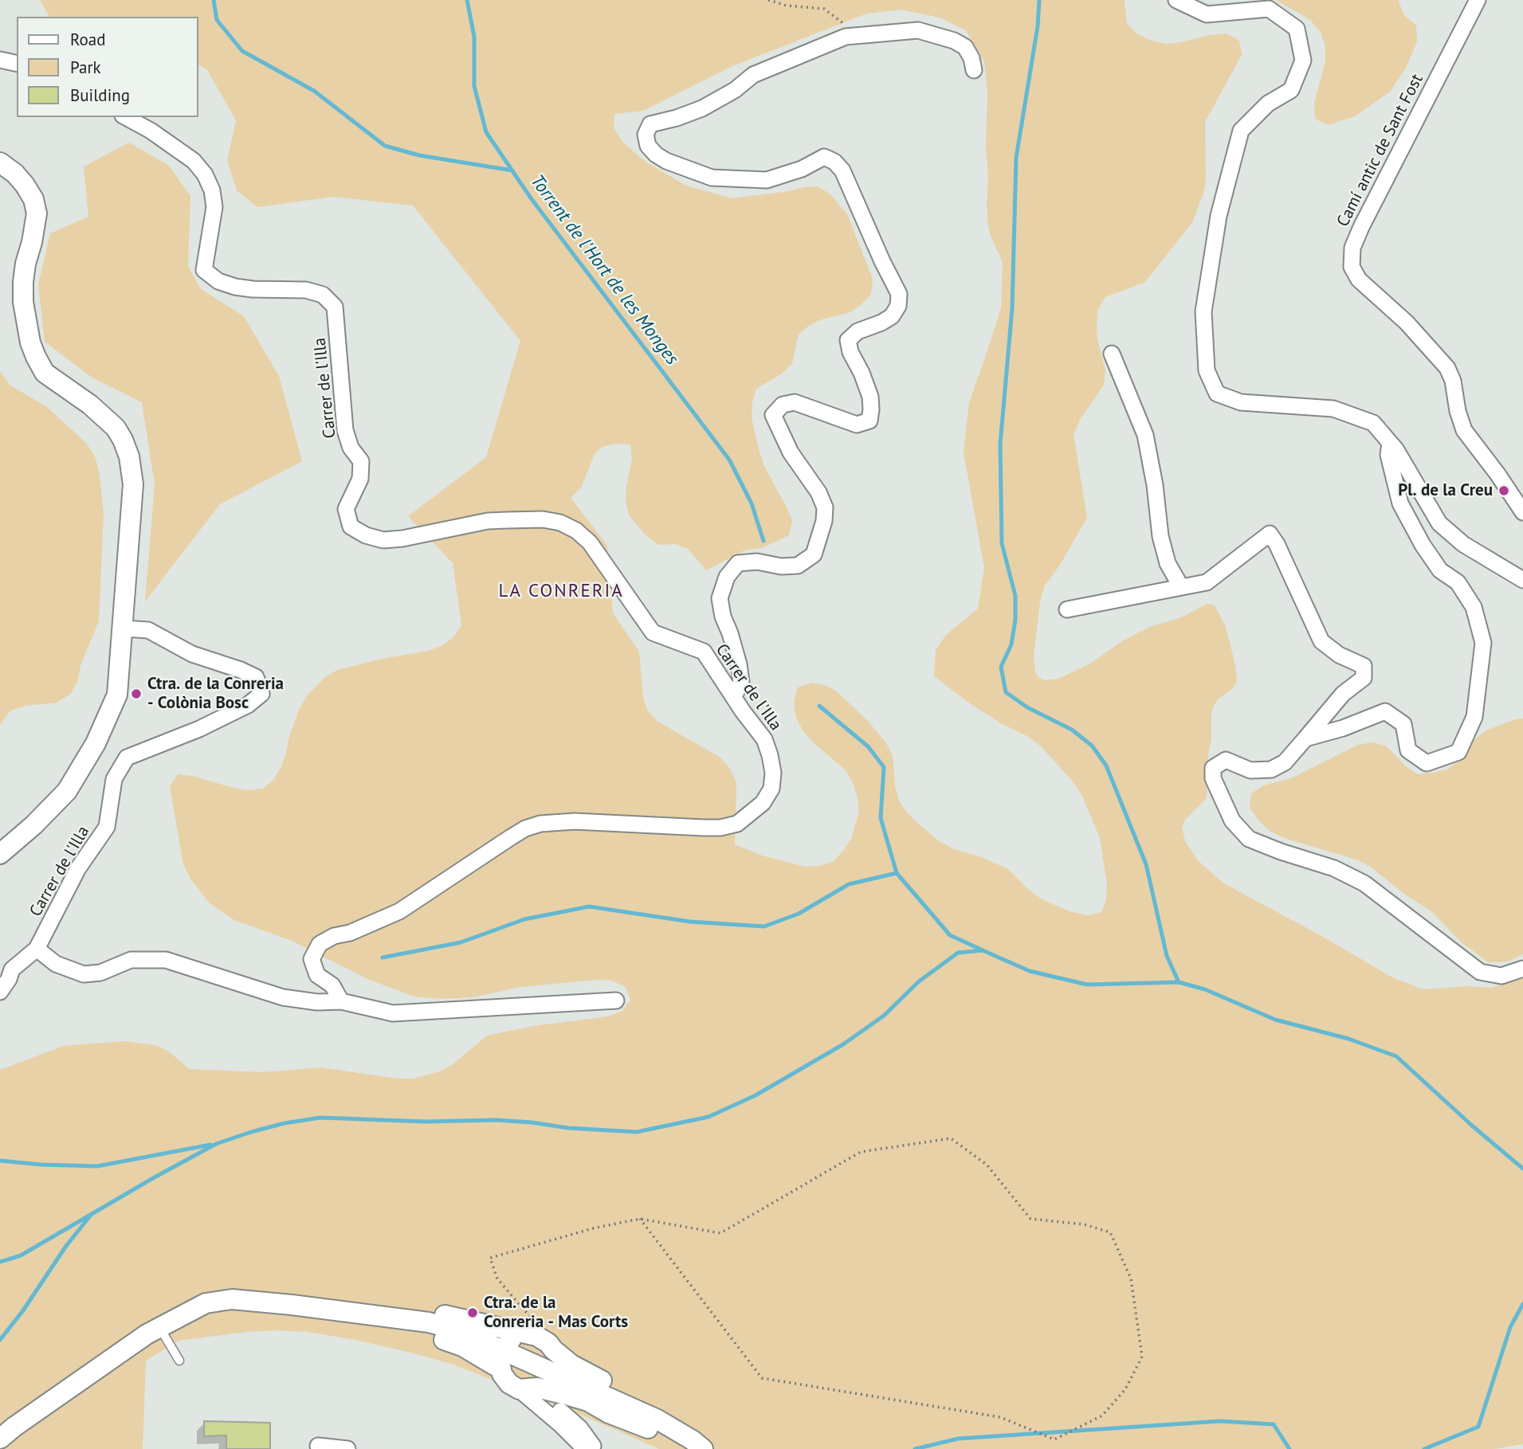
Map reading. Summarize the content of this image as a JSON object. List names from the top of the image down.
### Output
{
  "streets": {
    "street": ["Camí antic de Sant Fost", "Carrer de l'Illa"]
  },
  "districts": ["LA CONRERIA"],
  "water": ["Torrent de l'Hort de les Monges"],
  "places": ["Pl. de la Creu", "Ctra. de la Conreria - Colònia Bosc", "Ctra. de la Conreria - Mas Corts"],
  "legend": ["Road", "Park", "Building"]
}
